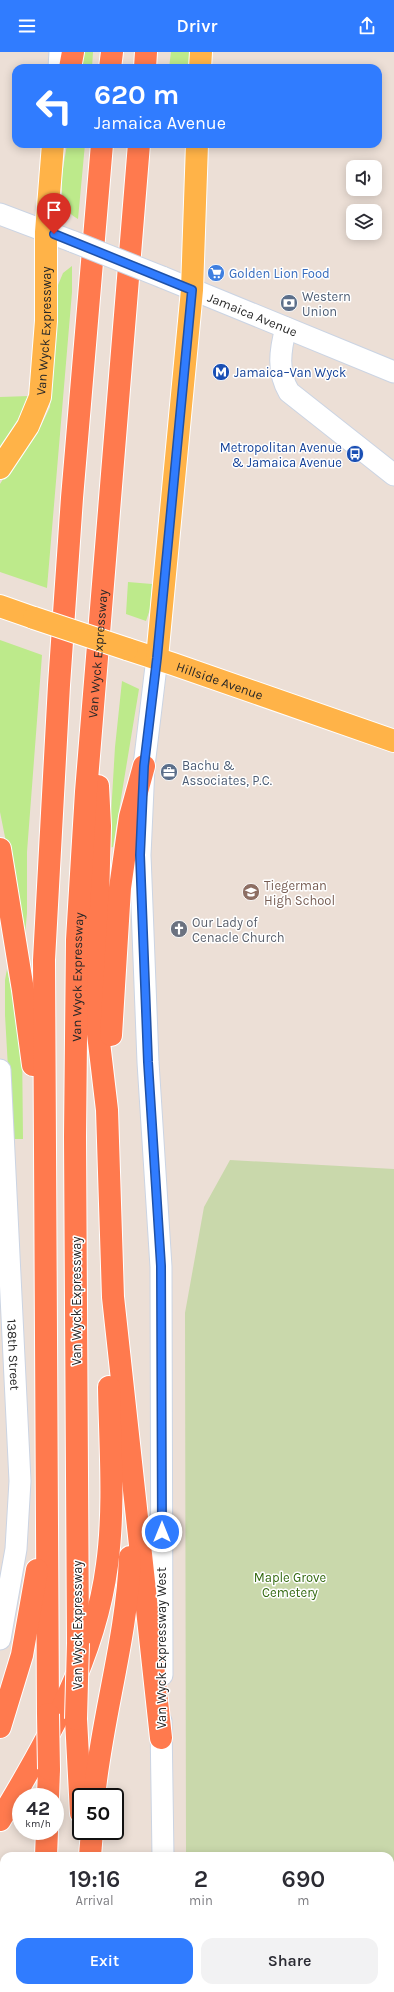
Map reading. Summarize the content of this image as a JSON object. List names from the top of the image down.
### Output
{
  "streets": {
    "highway": ["Van Wyck Expressway"],
    "main road": [
      "Jamaica Avenue",
      "Hillside Avenue",
      "138th Street",
      "Van Wyck Expressway West"
    ]
  },
  "crossings": [
    ["Jamaica Avenue", "Van Wyck Expressway"],
    ["Jamaica Avenue", "Van Wyck Expressway West"],
    ["Hillside Avenue", "Van Wyck Expressway West"]
  ],
  "parks": ["Maple Grove Cemetery"],
  "places": {
    "supermarket": ["Golden Lion Food"],
    "bank": ["Western Union"],
    "metro station": ["Jamaica–Van Wyck"],
    "bus stop": ["Metropolitan Avenue & Jamaica Avenue"],
    "office": ["Bachu & Associates, P.C."],
    "school or university": ["Tiegerman High School"],
    "church": ["Our Lady of Cenacle Church"]
  },
  "page": {
    "header": "Drivr",
    "turn": ["620 m", "Jamaica Avenue"],
    "speed": "42 km/h",
    "limit": "50",
    "eta": [
      "19:16",
      "Arrival",
      "2",
      "min",
      "690",
      "m"
    ],
    "buttons": ["Exit", "Share"]
  }
}
